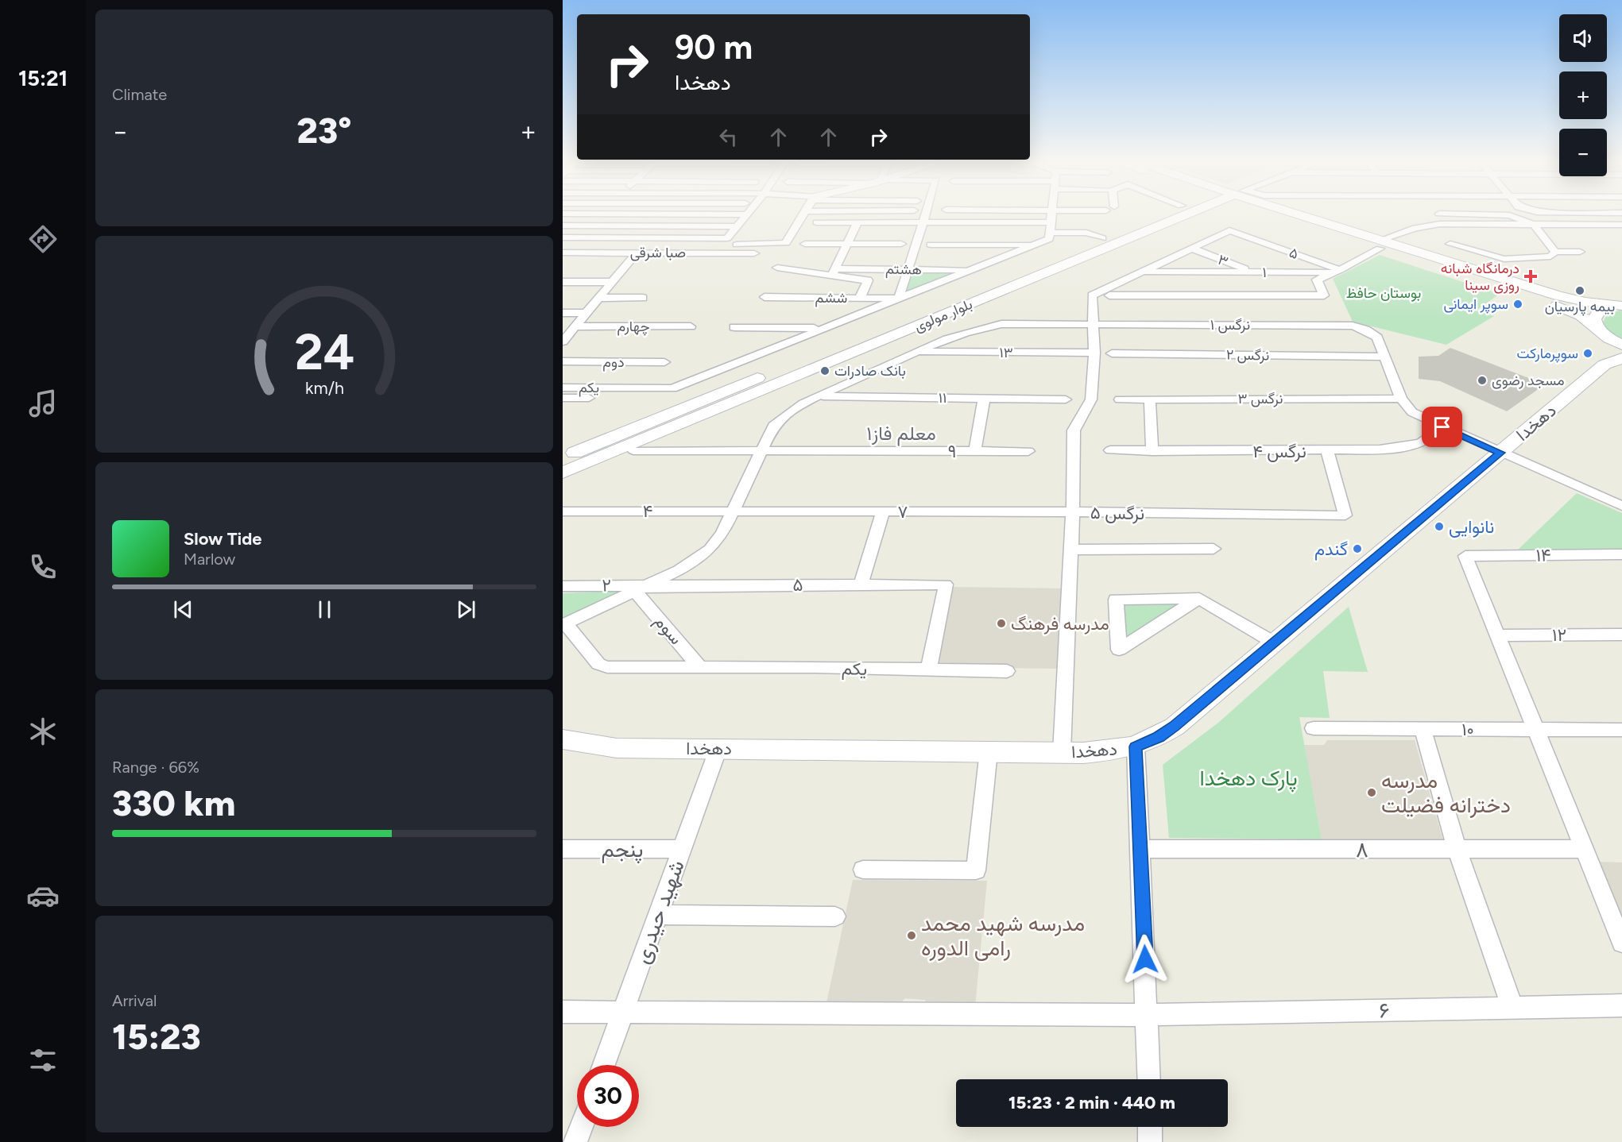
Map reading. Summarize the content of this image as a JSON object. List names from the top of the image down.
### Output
{
  "streets": {
    "street": [
      "صبا شرقی",
      "۵",
      "۳",
      "هشتم",
      "۱",
      "ششم",
      "بلوار مولوی",
      "نرگس ۱",
      "چهارم",
      "۱۳",
      "نرگس ۲",
      "دوم",
      "یکم",
      "۱۱",
      "نرگس ۳",
      "دهخدا",
      "۹",
      "نرگس ۴",
      "۴",
      "۷",
      "نرگس ۵",
      "۱۴",
      "۲",
      "سوم",
      "۱۲",
      "۱۰",
      "پنجم",
      "۸",
      "شهید حیدری",
      "۶"
    ]
  },
  "crossings": [
    ["۵", "۱"],
    ["۵", "یکم"],
    ["۵", "۲"],
    ["۳", "۱"],
    ["نرگس ۱", "۱۳"],
    ["نرگس ۱", "نرگس ۲"],
    ["نرگس ۱", "۱۱"],
    ["نرگس ۱", "۹"],
    ["یکم", "سوم"],
    ["دهخدا", "نرگس ۵"],
    ["دهخدا", "شهید حیدری"],
    ["نرگس ۴", "نرگس ۵"],
    ["۴", "۷"],
    ["۷", "نرگس ۵"],
    ["۱۴", "۱۲"],
    ["پنجم", "شهید حیدری"],
    ["شهید حیدری", "۶"]
  ],
  "districts": ["معلم فاز۱"],
  "parks": ["بوستان حافظ", "پارک دهخدا"],
  "places": {
    "health": ["درمانگاه شبانه روزی سینا"],
    "other": [
      "بیمه پارسیان",
      "سوپر ایمانی",
      "سوپرمارکت",
      "بانک صادرات",
      "مسجد رضوی",
      "نانوایی",
      "گندم",
      "مدرسه فرهنگ",
      "مدرسه دخترانه فضيلت",
      "مدرسه شهید محمد رامی الدوره"
    ]
  },
  "page": {
    "tabs": "15:21",
    "tile": [
      "Climate",
      ["Range · 66%", "330 km"],
      ["Arrival", "15:23"]
    ],
    "map_buttons": ["+", "−"],
    "turn": ["90 m", "دهخدا"],
    "heat": ["−", "23°", "+"],
    "song": ["Slow Tide", "Marlow"],
    "limit": "30",
    "trip": "15:23 · 2 min · 440 m",
    "gauge": ["24", "km/h"]
  }
}
